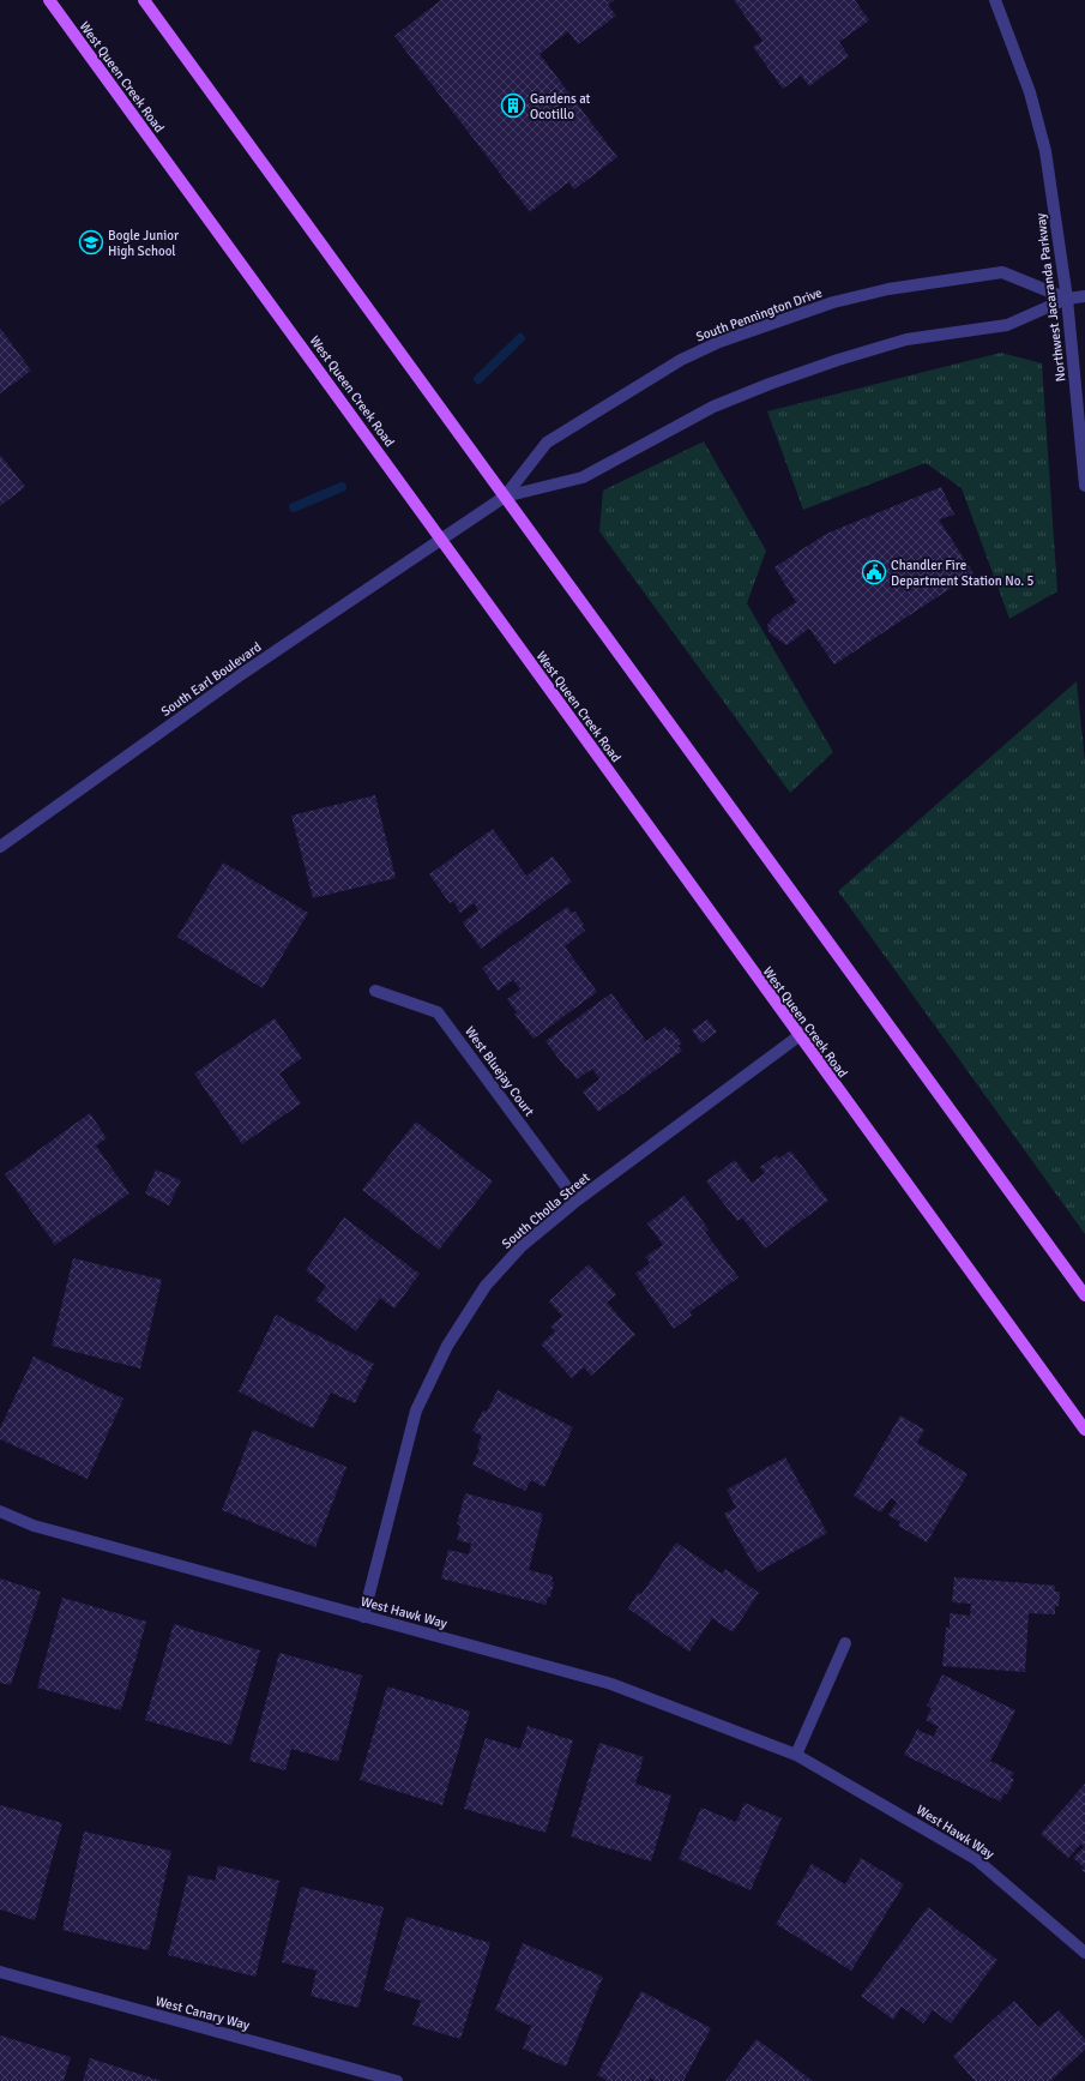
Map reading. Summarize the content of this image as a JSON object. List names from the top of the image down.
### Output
{
  "streets": {
    "main road": ["West Queen Creek Road"],
    "street": [
      "Northwest Jacaranda Parkway",
      "South Pennington Drive",
      "South Earl Boulevard",
      "West Bluejay Court",
      "South Cholla Street",
      "West Hawk Way",
      "West Canary Way"
    ]
  },
  "crossings": [
    ["West Queen Creek Road", "South Pennington Drive"],
    ["West Queen Creek Road", "South Earl Boulevard"],
    ["West Queen Creek Road", "South Cholla Street"],
    ["Northwest Jacaranda Parkway", "South Pennington Drive"],
    ["South Pennington Drive", "South Earl Boulevard"],
    ["West Bluejay Court", "South Cholla Street"],
    ["South Cholla Street", "West Hawk Way"]
  ],
  "places": {
    "building": ["Gardens at Ocotillo"],
    "school or university": ["Bogle Junior High School"],
    "public building": ["Chandler Fire Department Station No. 5"]
  }
}
